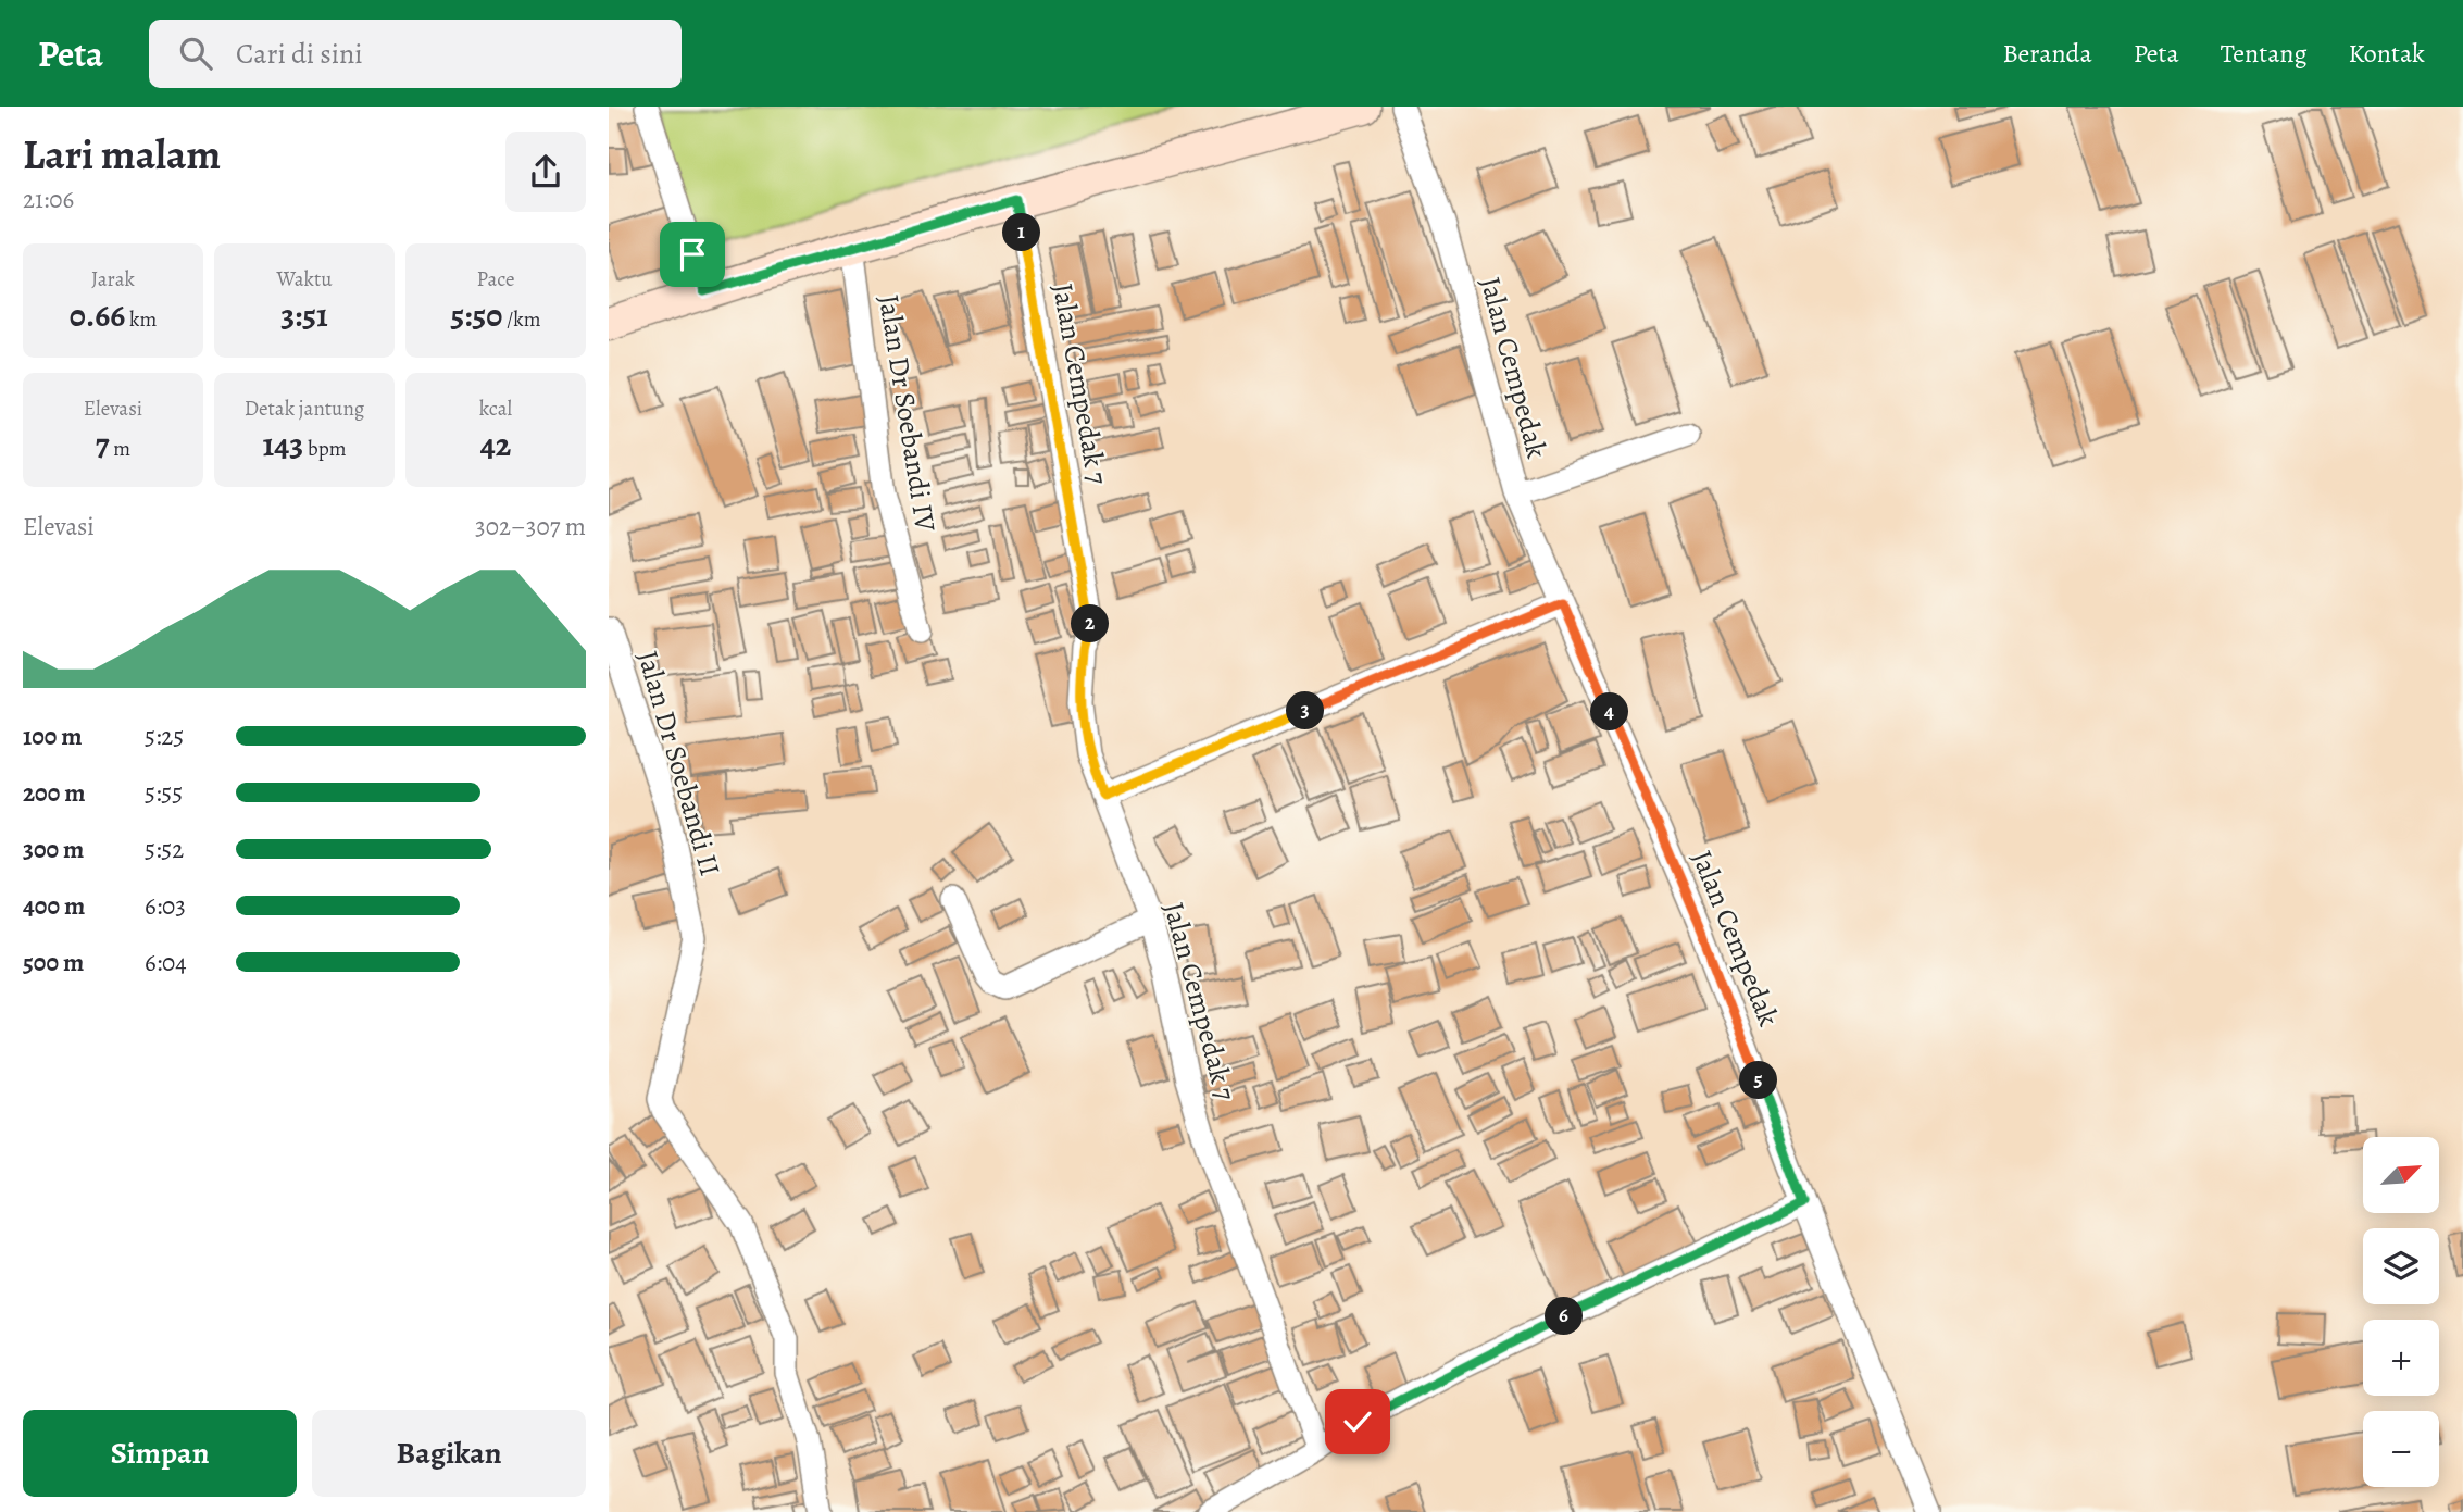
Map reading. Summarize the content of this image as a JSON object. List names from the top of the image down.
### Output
{
  "streets": {
    "street": [
      "Jalan Cempedak",
      "Jalan Cempedak 7",
      "Jalan Dr Soebandi IV",
      "Jalan Dr Soebandi II"
    ]
  },
  "north": "top right",
  "page": {
    "header": "Peta",
    "search": "Cari di sini",
    "nav": [
      "Beranda",
      "Peta",
      "Tentang",
      "Kontak"
    ],
    "heading": ["Lari malam", "21:06"],
    "pins": [
      "1",
      "2",
      "3",
      "4",
      "5",
      "6"
    ],
    "stats": [
      ["Jarak", "0.66 km"],
      ["Waktu", "3:51"],
      ["Pace", "5:50 /km"],
      ["Elevasi", "7 m"],
      ["Detak jantung", "143 bpm"],
      ["kcal", "42"]
    ],
    "chart": ["Elevasi", "302–307 m"],
    "list": [
      {
        "name": "100 m",
        "note": "5:25"
      },
      {
        "name": "200 m",
        "note": "5:55"
      },
      {
        "name": "300 m",
        "note": "5:52"
      },
      {
        "name": "400 m",
        "note": "6:03"
      },
      {
        "name": "500 m",
        "note": "6:04"
      }
    ],
    "map_buttons": ["+", "−"],
    "buttons": ["Simpan", "Bagikan"]
  }
}
